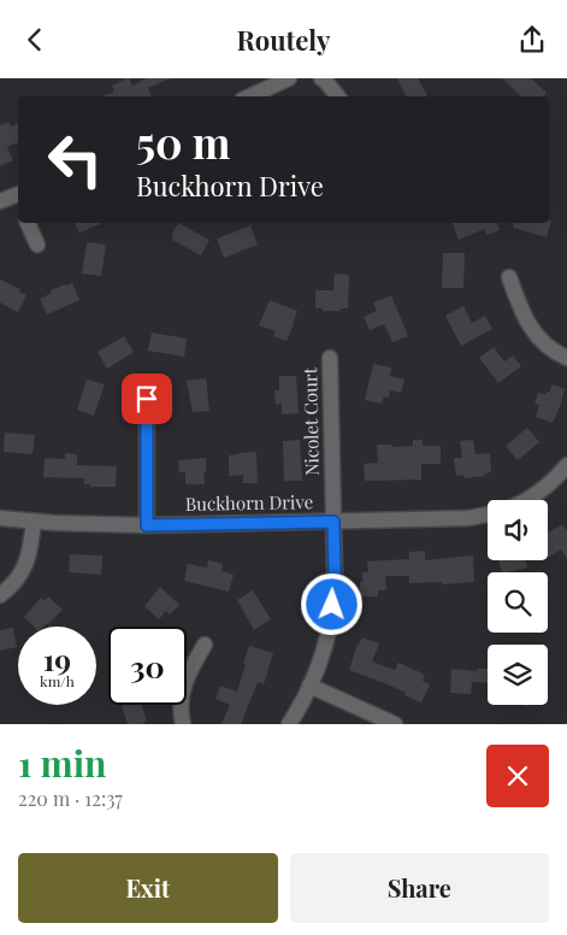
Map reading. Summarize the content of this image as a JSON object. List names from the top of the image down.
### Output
{
  "streets": {
    "street": ["Nicolet Court", "Buckhorn Drive"]
  },
  "crossings": [
    ["Nicolet Court", "Buckhorn Drive"]
  ],
  "page": {
    "header": "Routely",
    "turn": ["50 m", "Buckhorn Drive"],
    "speed": "19 km/h",
    "limit": "30",
    "heading": ["1 min", "220 m · 12:37"],
    "buttons": ["Exit", "Share"]
  }
}
